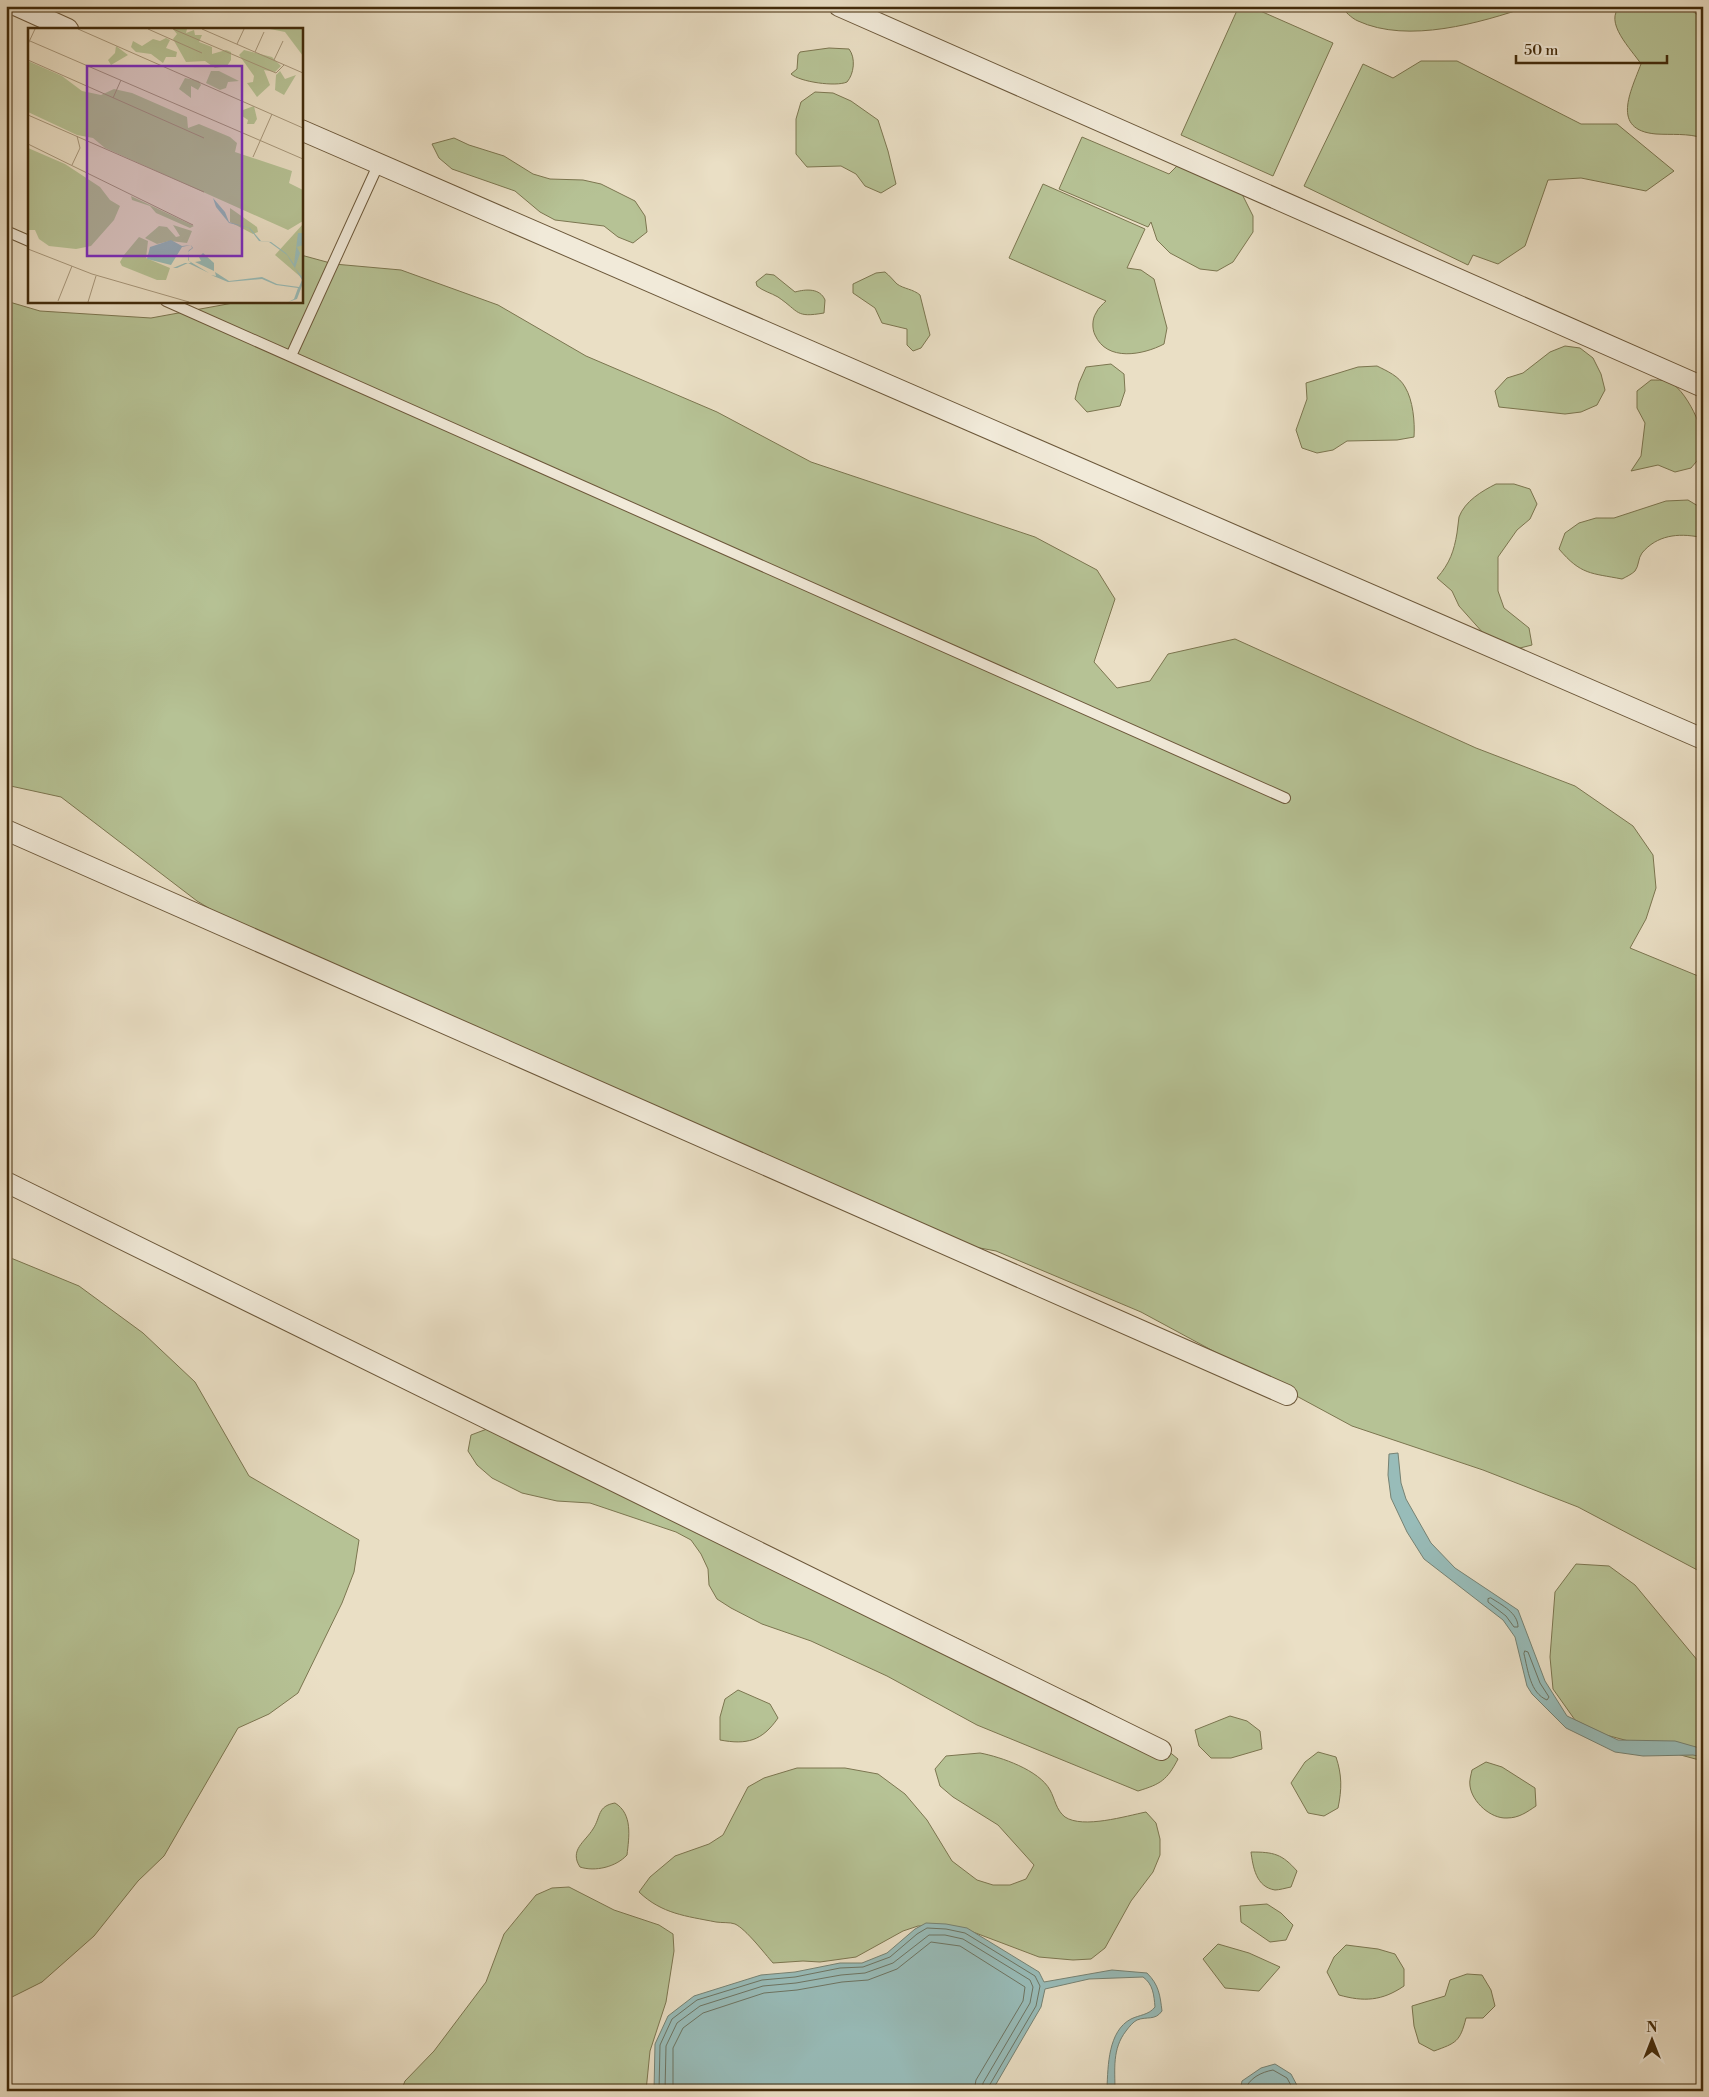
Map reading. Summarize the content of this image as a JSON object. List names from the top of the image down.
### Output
{
  "scale_bar": "50 m",
  "north": "top"
}
